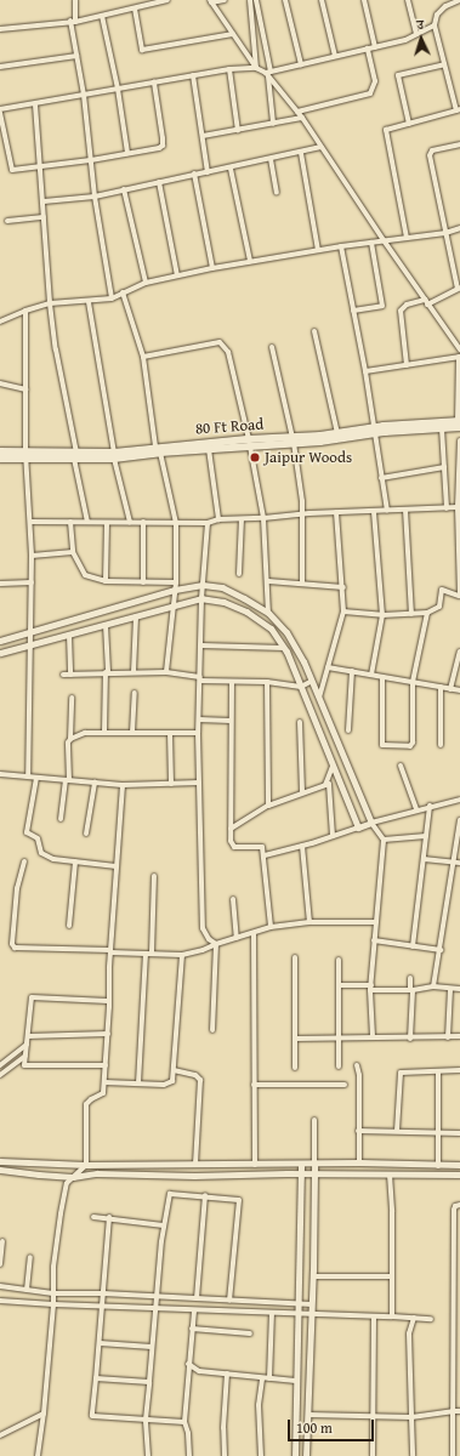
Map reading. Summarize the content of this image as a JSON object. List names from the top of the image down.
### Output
{
  "streets": {
    "main road": ["80 Ft Road"]
  },
  "places": ["Jaipur Woods"],
  "scale_bar": "100 m",
  "north": "top"
}
